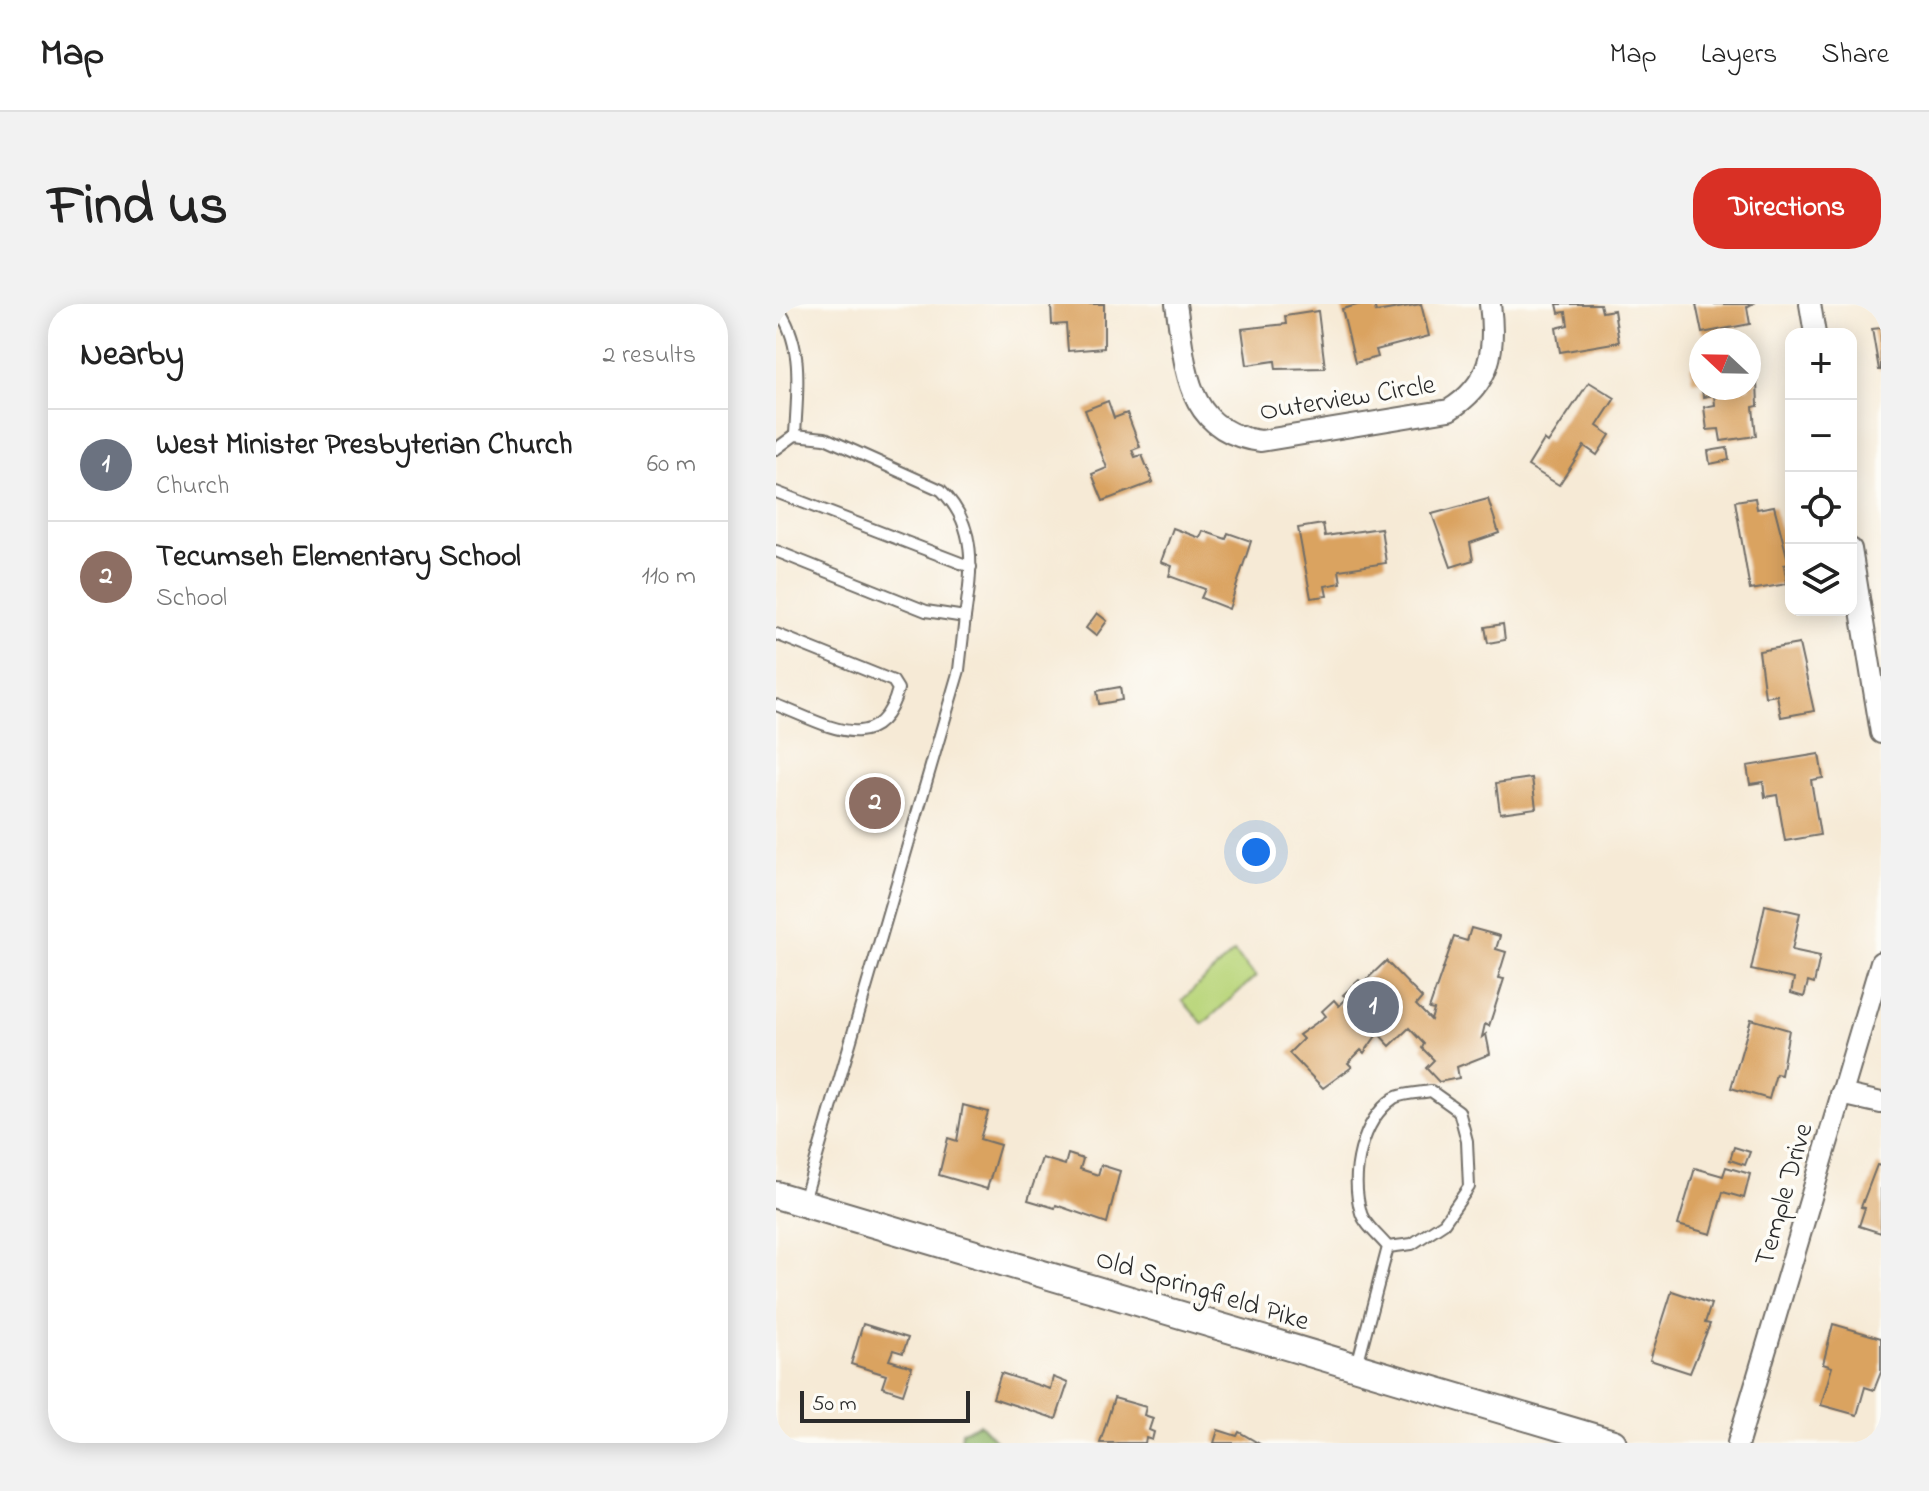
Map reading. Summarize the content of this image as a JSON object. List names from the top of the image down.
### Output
{
  "streets": {
    "street": ["Outerview Circle", "Temple Drive", "Old Springfield Pike"]
  },
  "scale_bar": "50 m",
  "north": "left",
  "page": {
    "header": "Map",
    "nav": ["Map", "Layers", "Share"],
    "title": "Find us",
    "buttons": "Directions",
    "heading": ["Nearby", "2 results"],
    "map_buttons": ["+", "−"],
    "list": [
      {
        "mark": "1",
        "name": "West Minister Presbyterian Church",
        "note": "Church",
        "value": "60 m"
      },
      {
        "mark": "2",
        "name": "Tecumseh Elementary School",
        "note": "School",
        "value": "110 m"
      }
    ],
    "pins": ["2", "1"],
    "scale": "50 m"
  }
}
